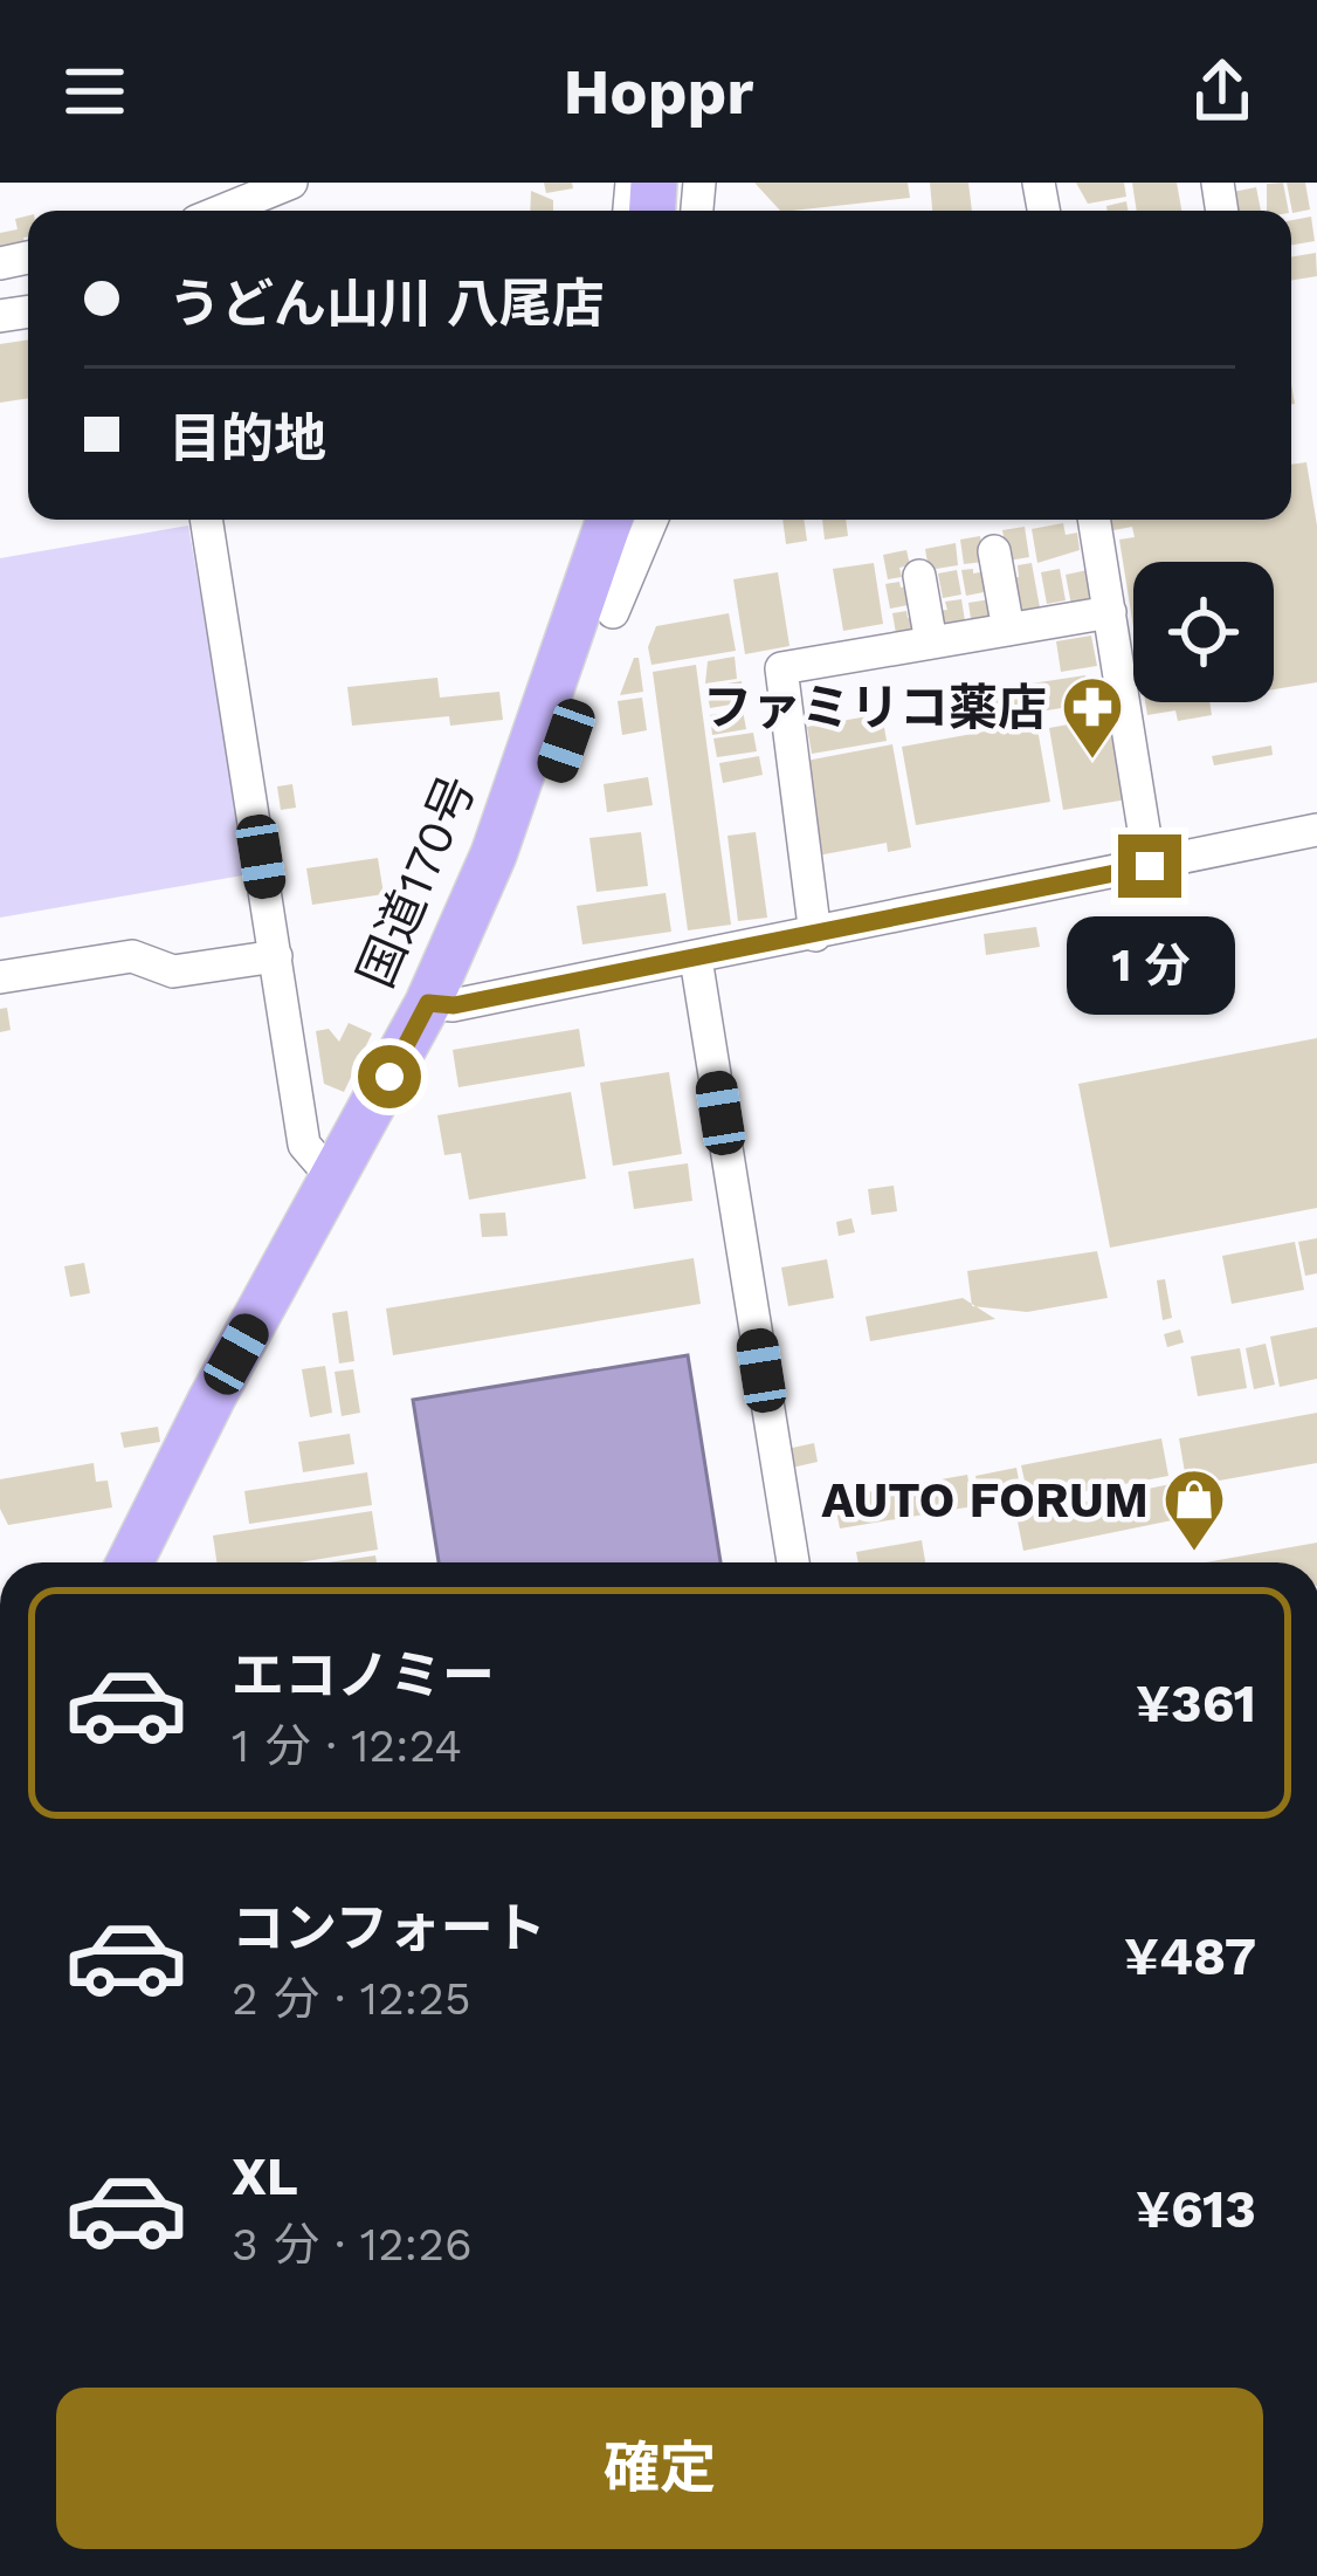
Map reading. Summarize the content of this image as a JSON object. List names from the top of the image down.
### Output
{
  "streets": {
    "highway": ["国道170号"]
  },
  "places": {
    "pharmacy": ["ファミリコ薬店"],
    "shop": ["AUTO FORUM"]
  },
  "page": {
    "header": "Hoppr",
    "banner": ["うどん山川 八尾店", "目的地"],
    "bubble": "1 分",
    "list": [
      {
        "name": "エコノミー",
        "note": "1 分 · 12:24",
        "value": "¥361"
      },
      {
        "name": "コンフォート",
        "note": "2 分 · 12:25",
        "value": "¥487"
      },
      {
        "name": "XL",
        "note": "3 分 · 12:26",
        "value": "¥613"
      }
    ],
    "buttons": "確定"
  }
}
